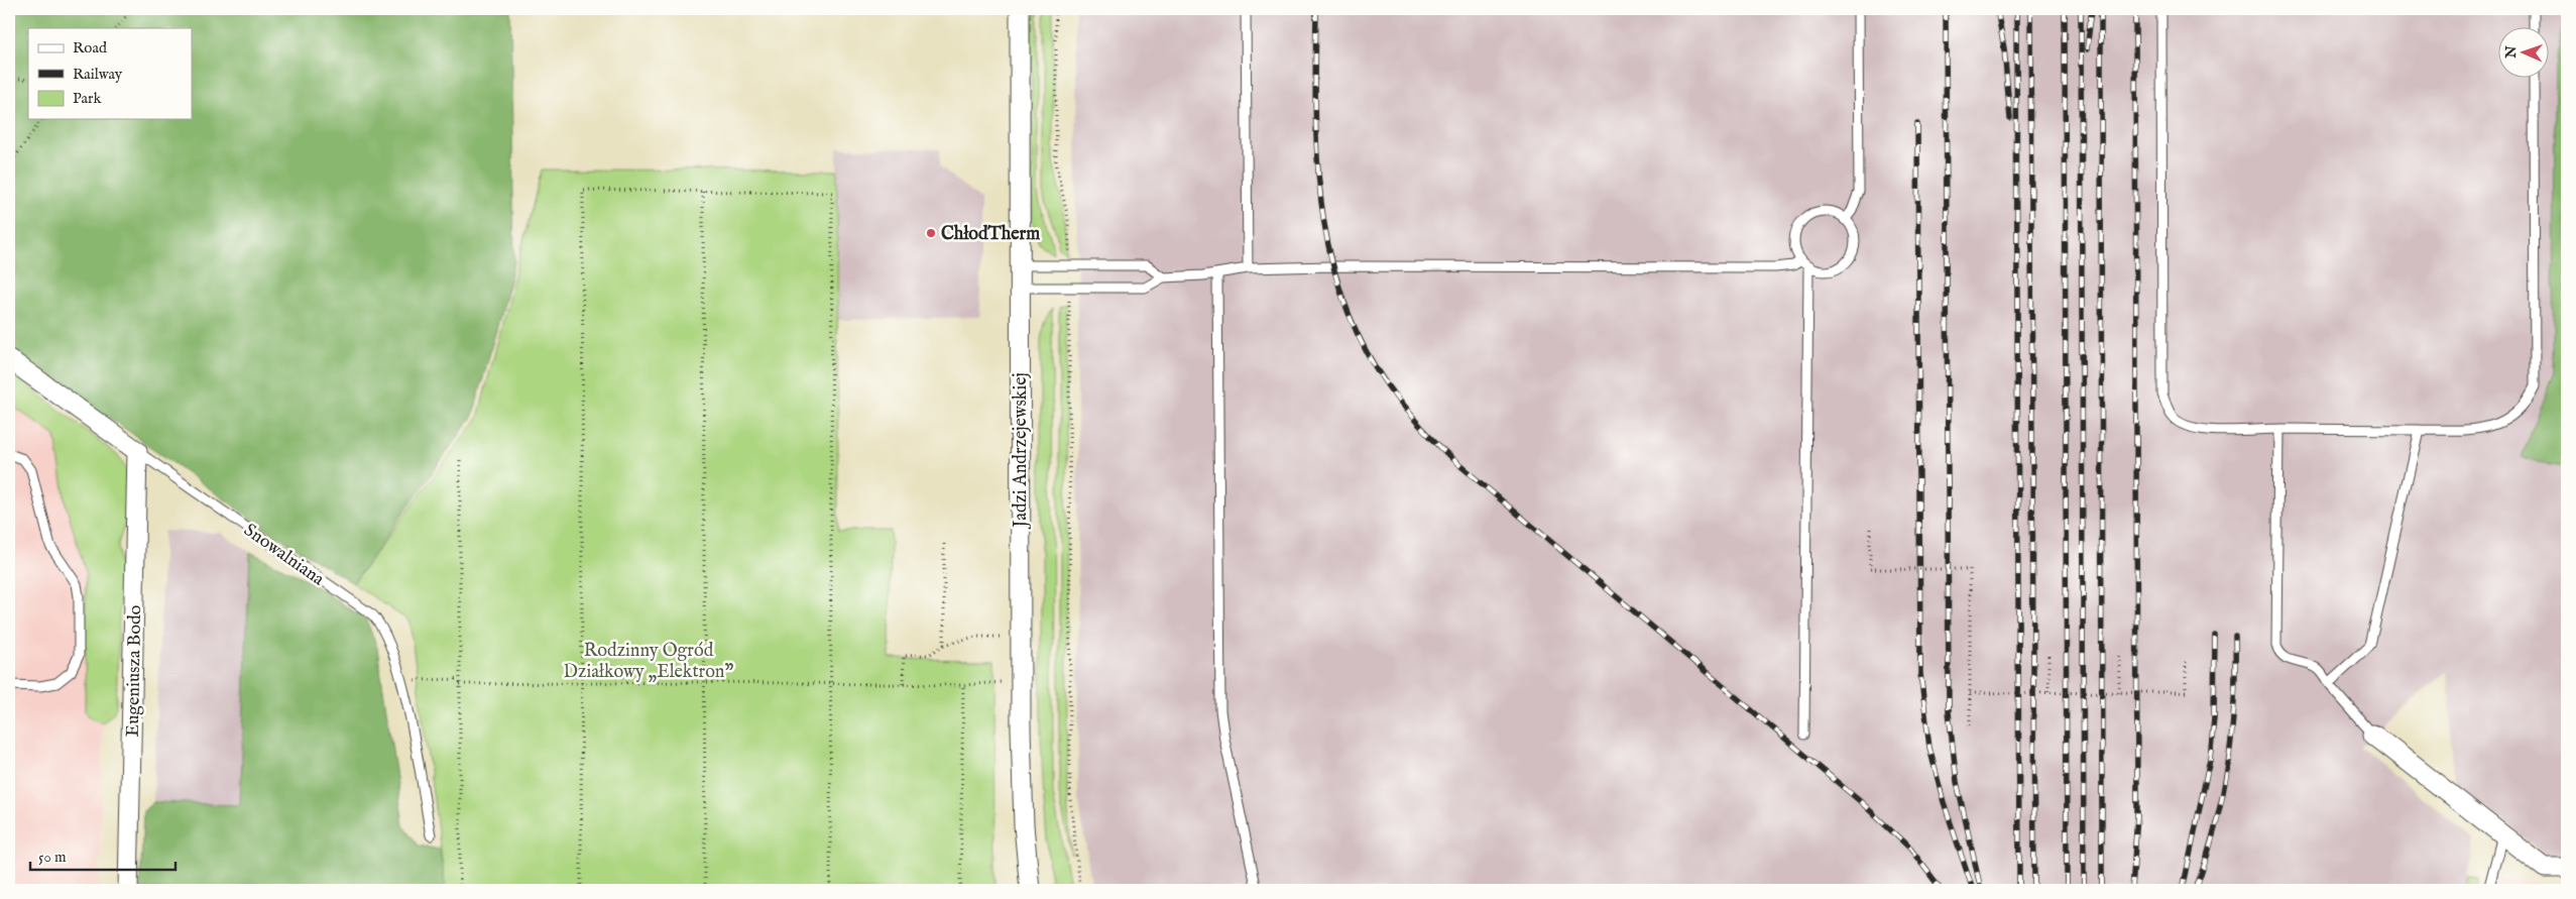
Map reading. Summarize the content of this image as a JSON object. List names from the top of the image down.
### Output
{
  "streets": {
    "street": ["Jadzi Andrzejewskiej", "Snowalniana", "Eugeniusza Bodo"]
  },
  "crossings": [
    ["Snowalniana", "Eugeniusza Bodo"]
  ],
  "parks": ["Rodzinny Ogród Działkowy „Elektron”"],
  "places": ["ChłodTherm"],
  "legend": ["Road", "Railway", "Park"],
  "scale_bar": "50 m",
  "north": "left"
}
